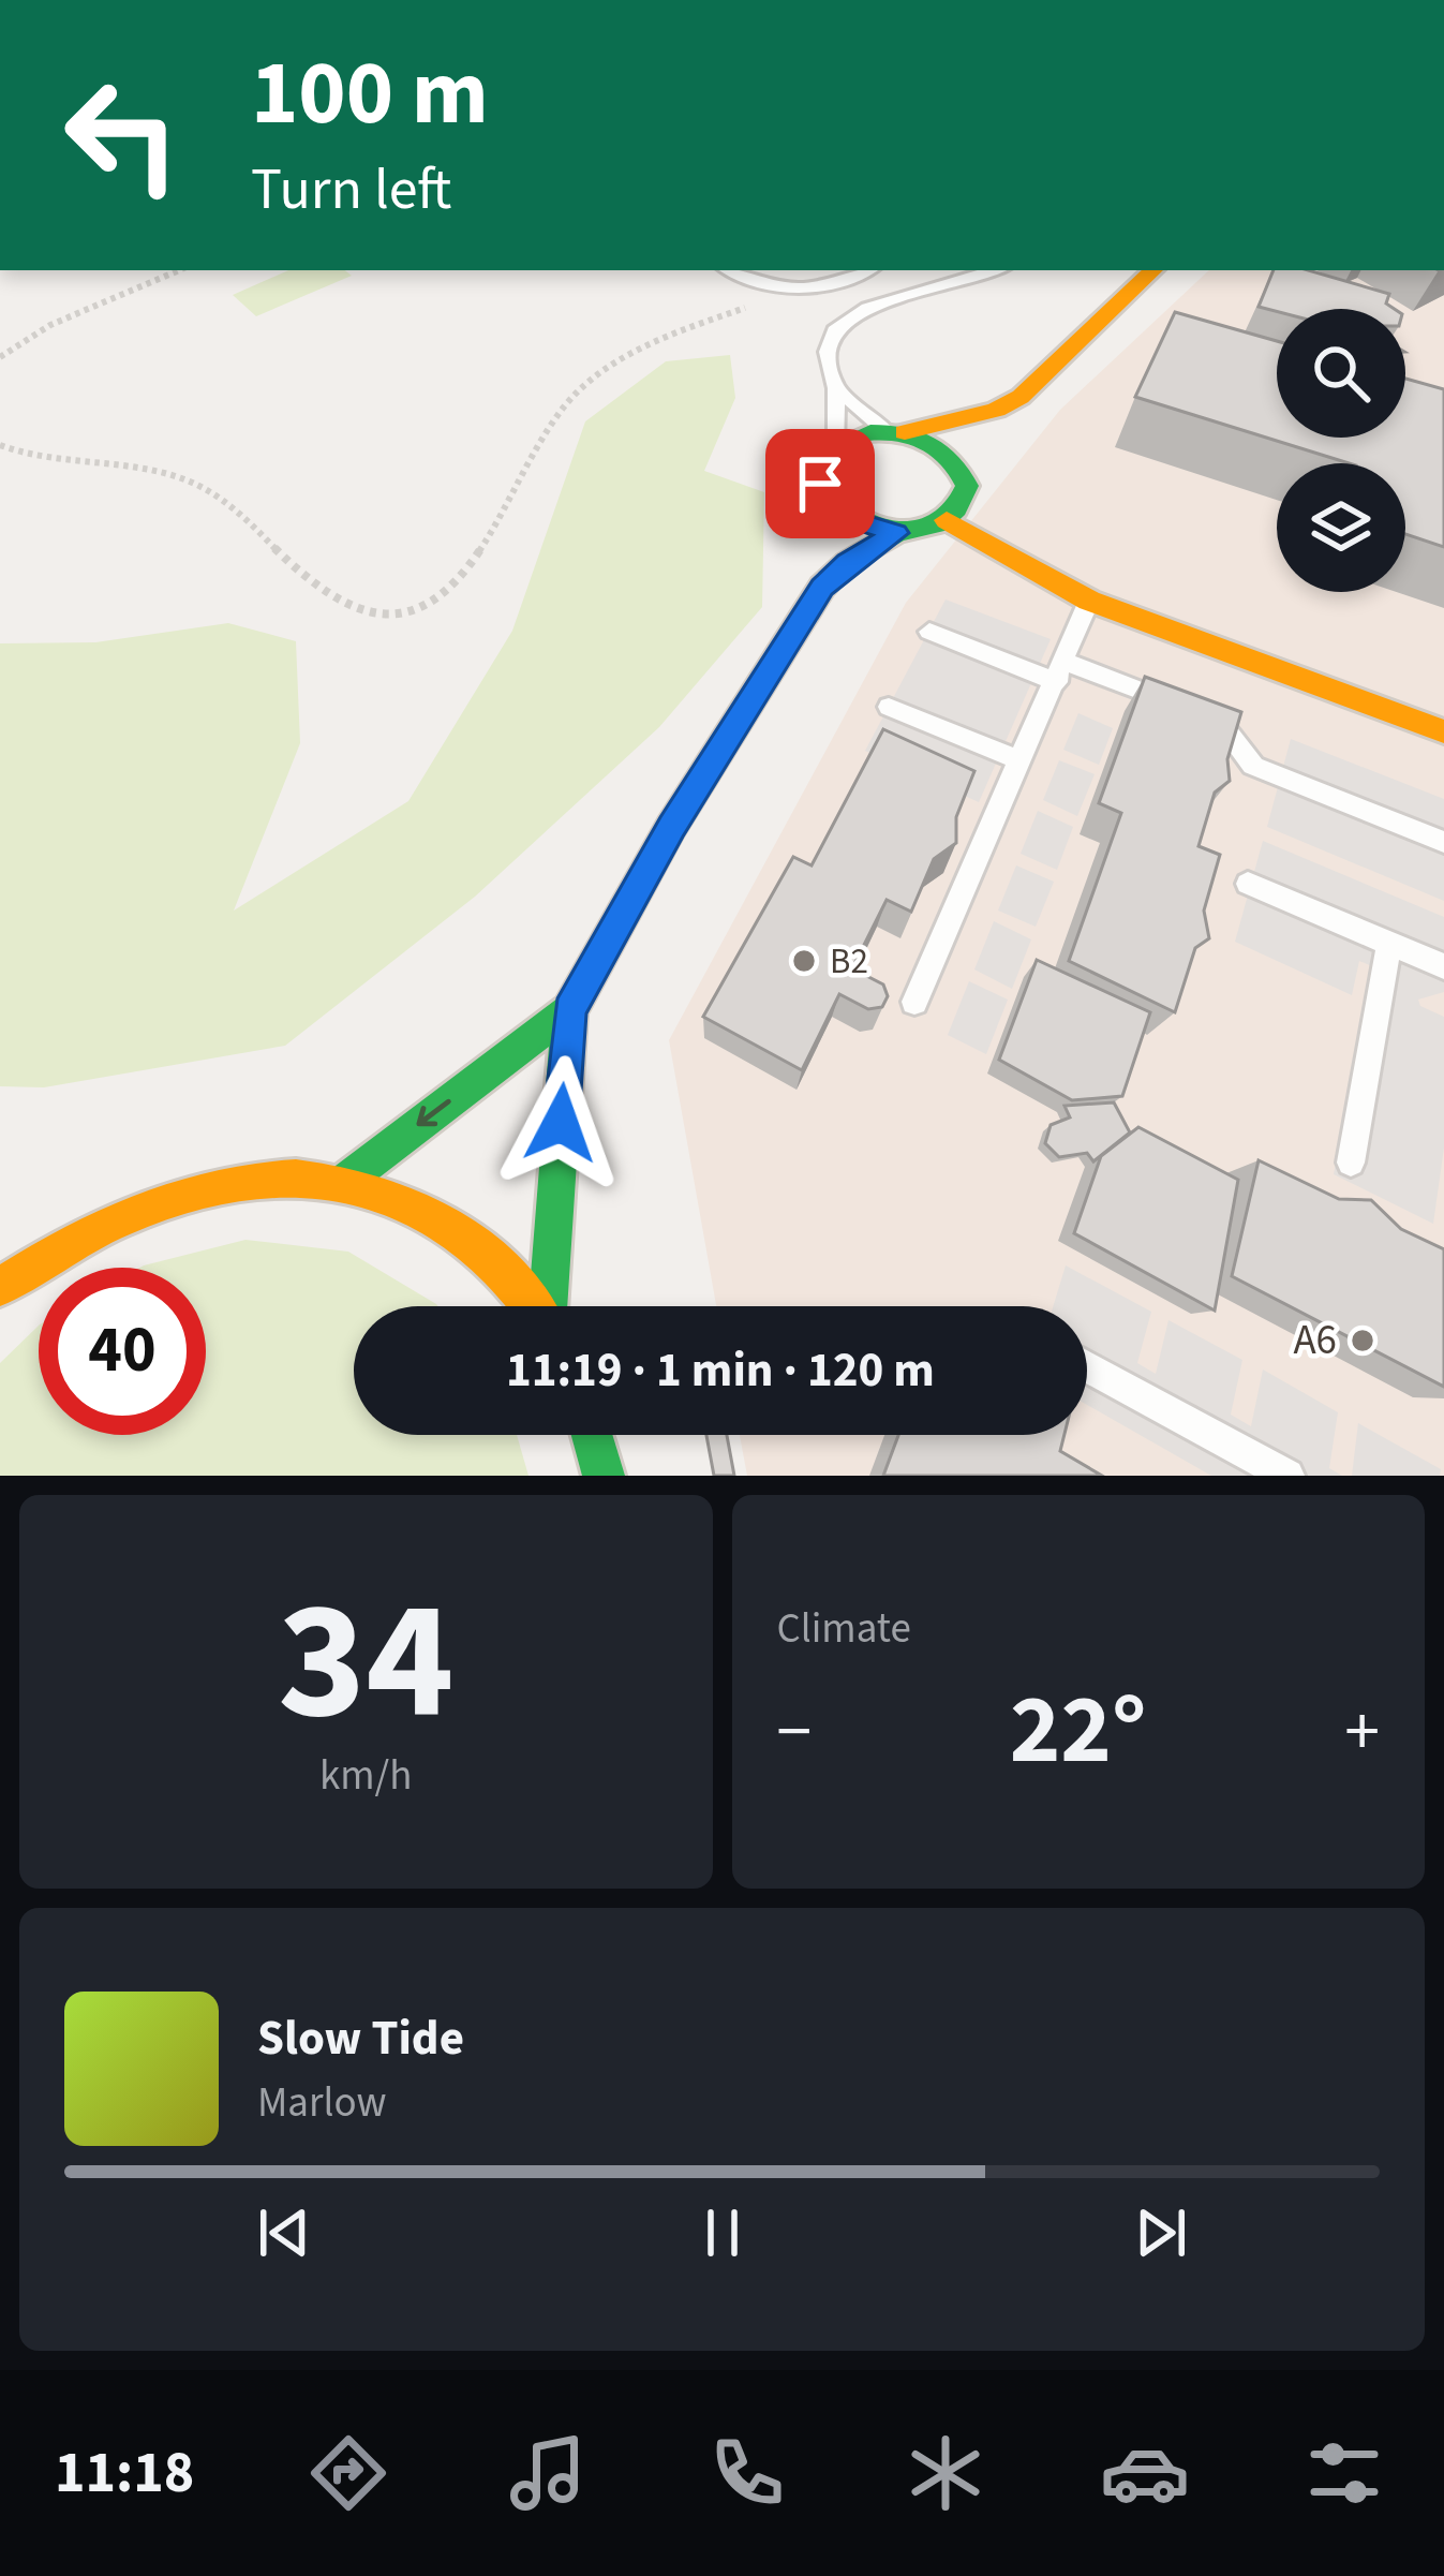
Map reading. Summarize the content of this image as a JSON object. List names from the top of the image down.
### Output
{
  "places": ["B2", "A6"],
  "page": {
    "turn": ["100 m", "Turn left"],
    "limit": "40",
    "trip": "11:19 · 1 min · 120 m",
    "tile": [
      ["34", "km/h"],
      "Climate"
    ],
    "heat": ["−", "22°", "+"],
    "song": ["Slow Tide", "Marlow"],
    "tabs": "11:18"
  }
}
